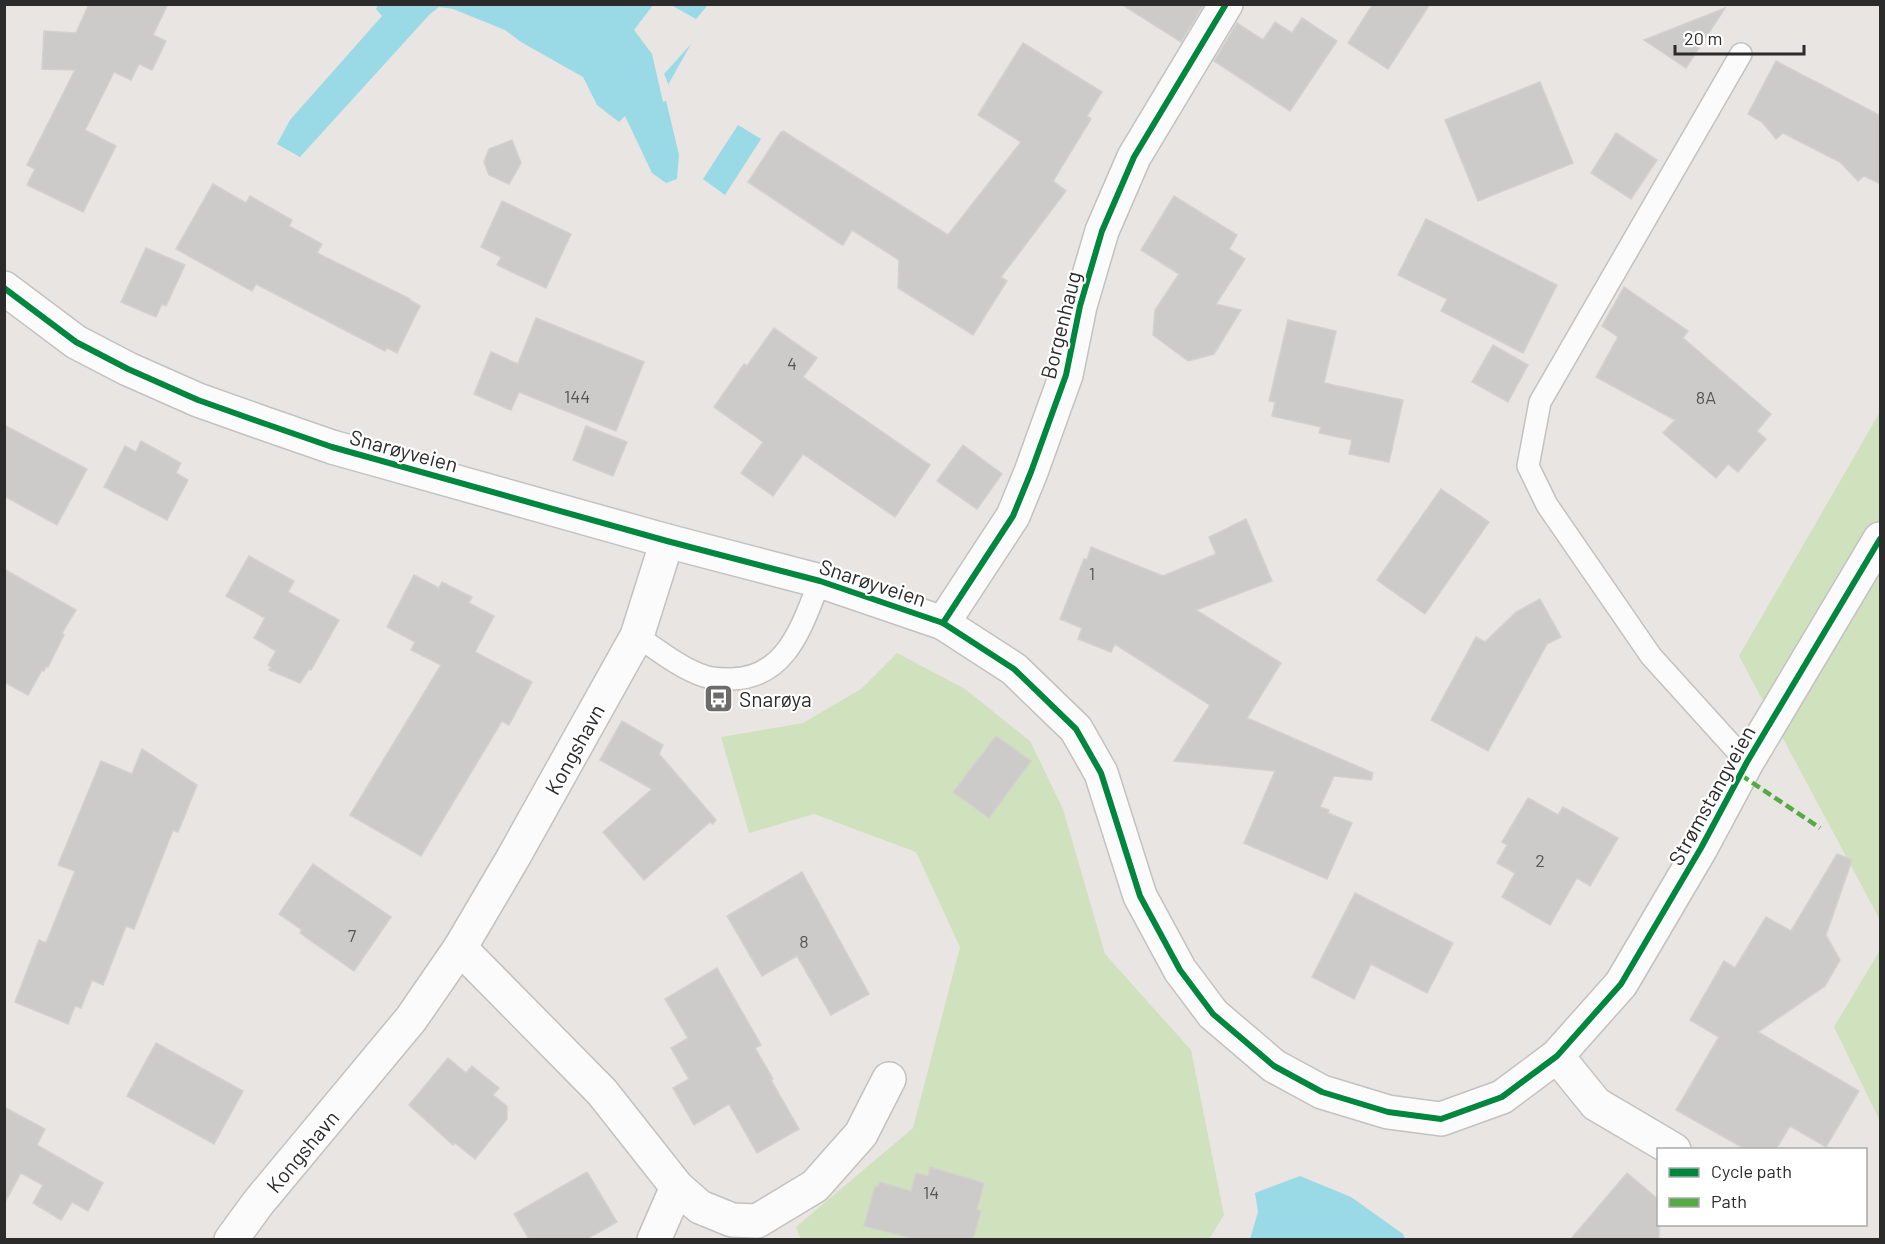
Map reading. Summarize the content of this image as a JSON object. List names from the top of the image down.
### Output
{
  "streets": {
    "street": [
      "Borgenhaug",
      "Snarøyveien",
      "Kongshavn",
      "Strømstangveien"
    ]
  },
  "crossings": [
    ["Borgenhaug", "Snarøyveien"],
    ["Snarøyveien", "Kongshavn"],
    ["Snarøyveien", "Strømstangveien"]
  ],
  "places": {
    "bus stop": ["Snarøya"]
  },
  "house_numbers": [
    "4",
    "144",
    "8A",
    "1",
    "2",
    "7",
    "8",
    "14"
  ],
  "legend": ["Cycle path", "Path"],
  "scale_bar": "20 m"
}
